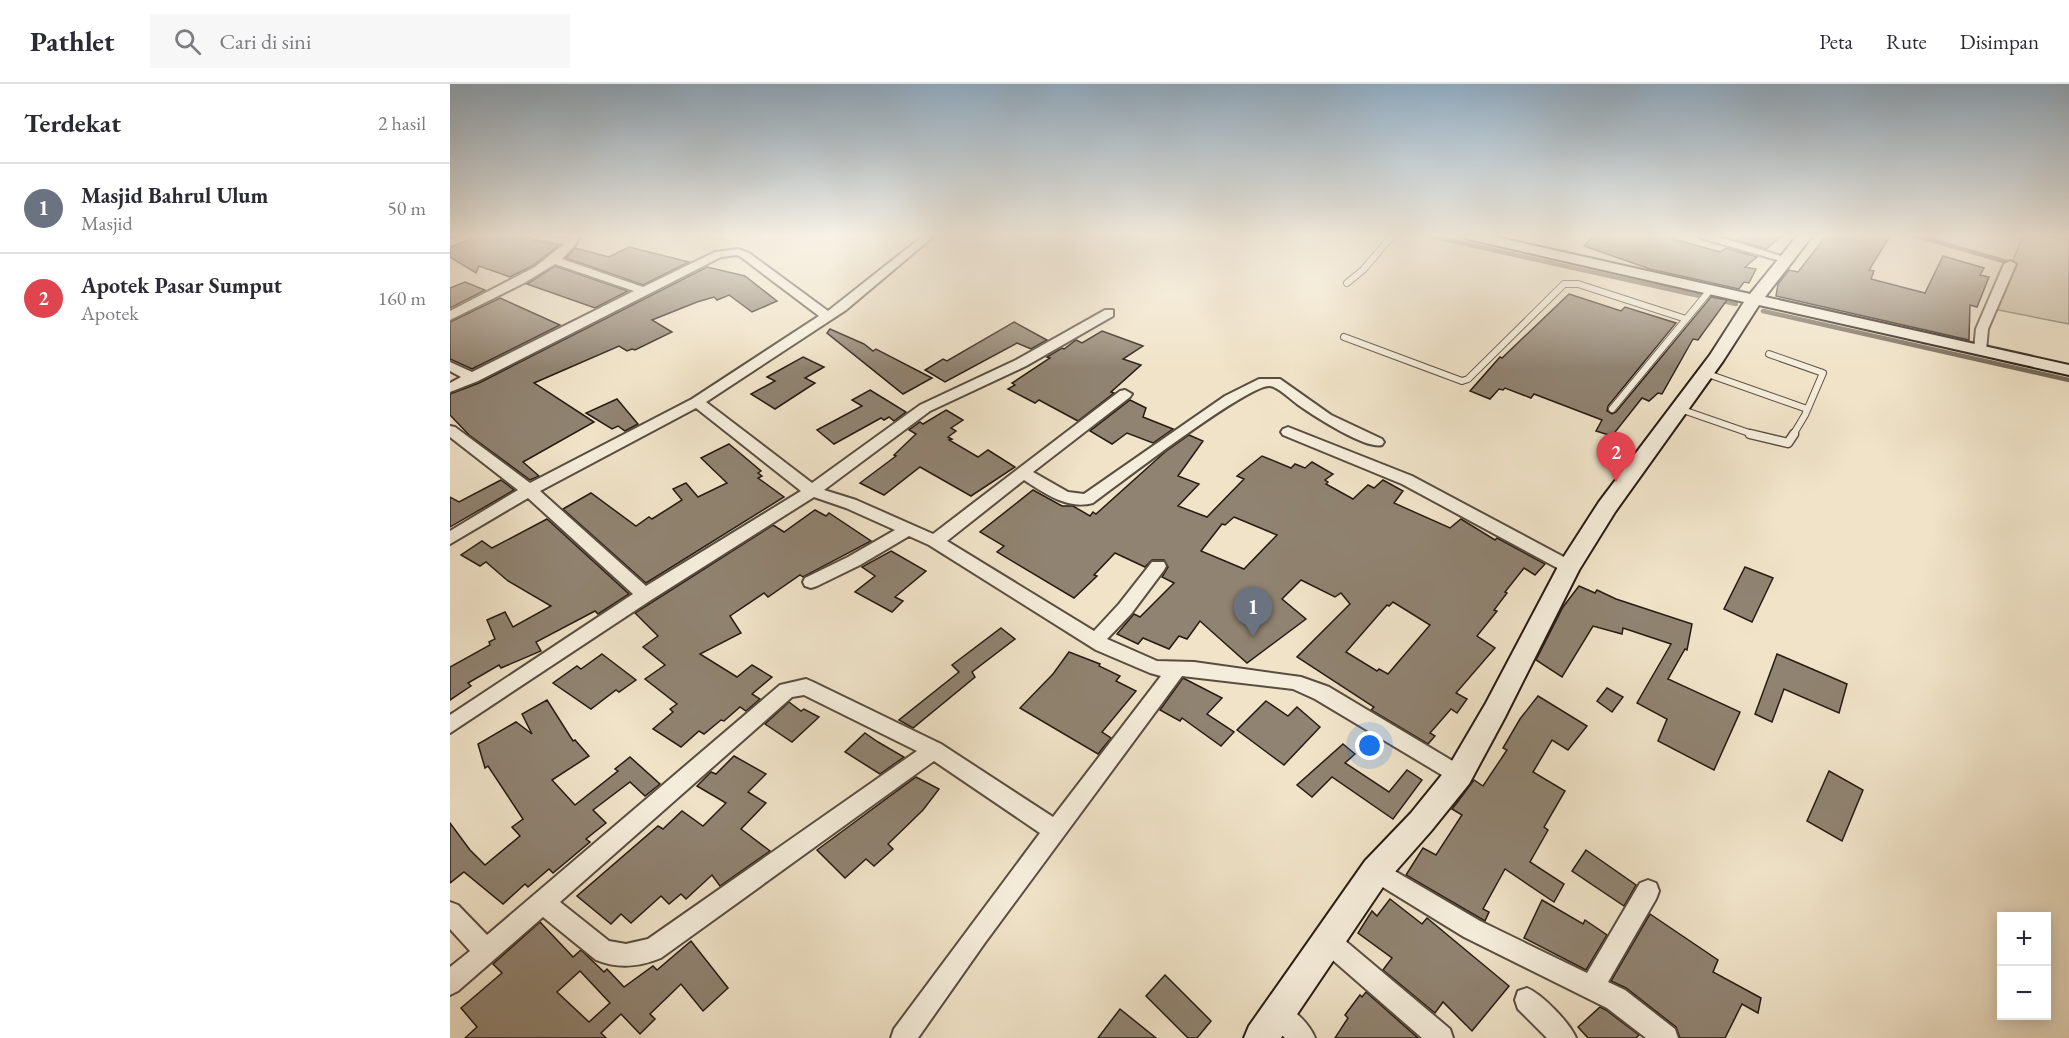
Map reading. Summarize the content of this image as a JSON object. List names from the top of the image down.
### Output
{
  "page": {
    "header": "Pathlet",
    "search": "Cari di sini",
    "nav": ["Peta", "Rute", "Disimpan"],
    "heading": ["Terdekat", "2 hasil"],
    "list": [
      {
        "mark": "1",
        "name": "Masjid Bahrul Ulum",
        "note": "Masjid",
        "value": "50 m"
      },
      {
        "mark": "2",
        "name": "Apotek Pasar Sumput",
        "note": "Apotek",
        "value": "160 m"
      }
    ],
    "pins": ["2", "1"],
    "map_buttons": ["+", "−"]
  }
}
